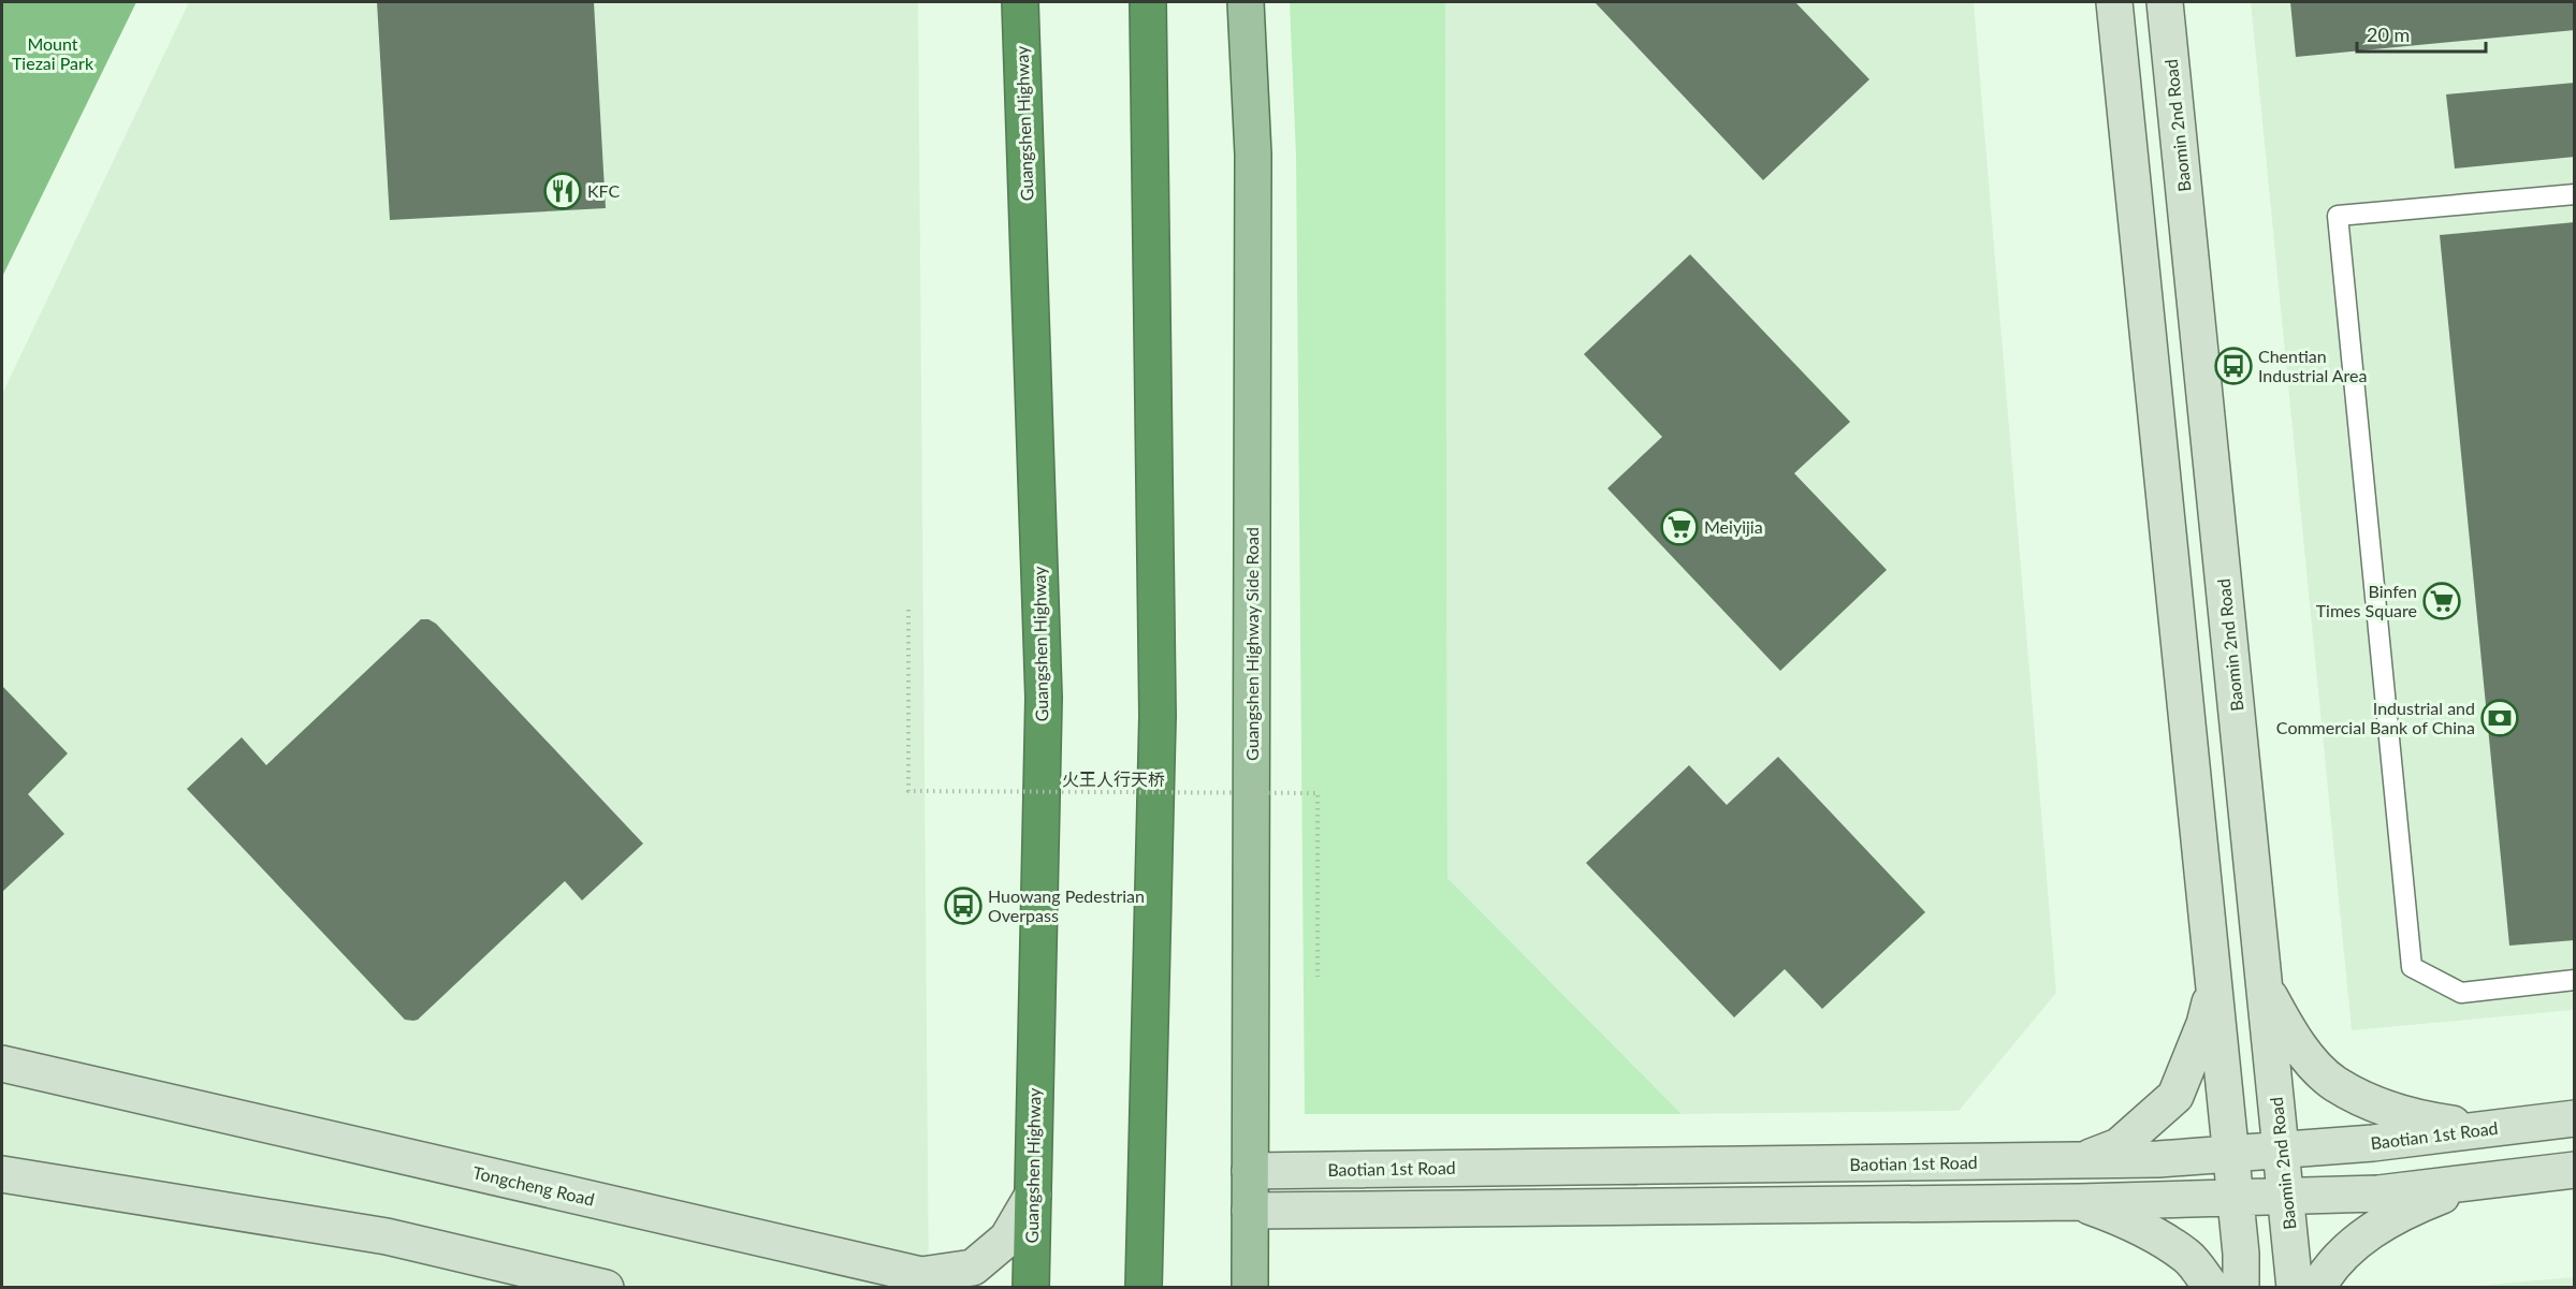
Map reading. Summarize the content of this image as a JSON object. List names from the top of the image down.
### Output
{
  "streets": {
    "highway": ["Guangshen Highway"],
    "main road": ["Guangshen Highway Side Road"],
    "street": ["Baomin 2nd Road", "Baotian 1st Road", "Tongcheng Road"],
    "path": ["火王人行天桥"]
  },
  "crossings": [
    ["Guangshen Highway", "Tongcheng Road"],
    ["Baomin 2nd Road", "Baotian 1st Road"],
    ["Guangshen Highway Side Road", "Baotian 1st Road"]
  ],
  "parks": ["Mount Tiezai Park"],
  "places": {
    "restaurant": ["KFC"],
    "bus stop": ["Chentian Industrial Area", "Huowang Pedestrian Overpass"],
    "supermarket": ["Meiyijia", "Binfen Times Square"],
    "bank": ["Industrial and Commercial Bank of China"]
  },
  "scale_bar": "20 m"
}
